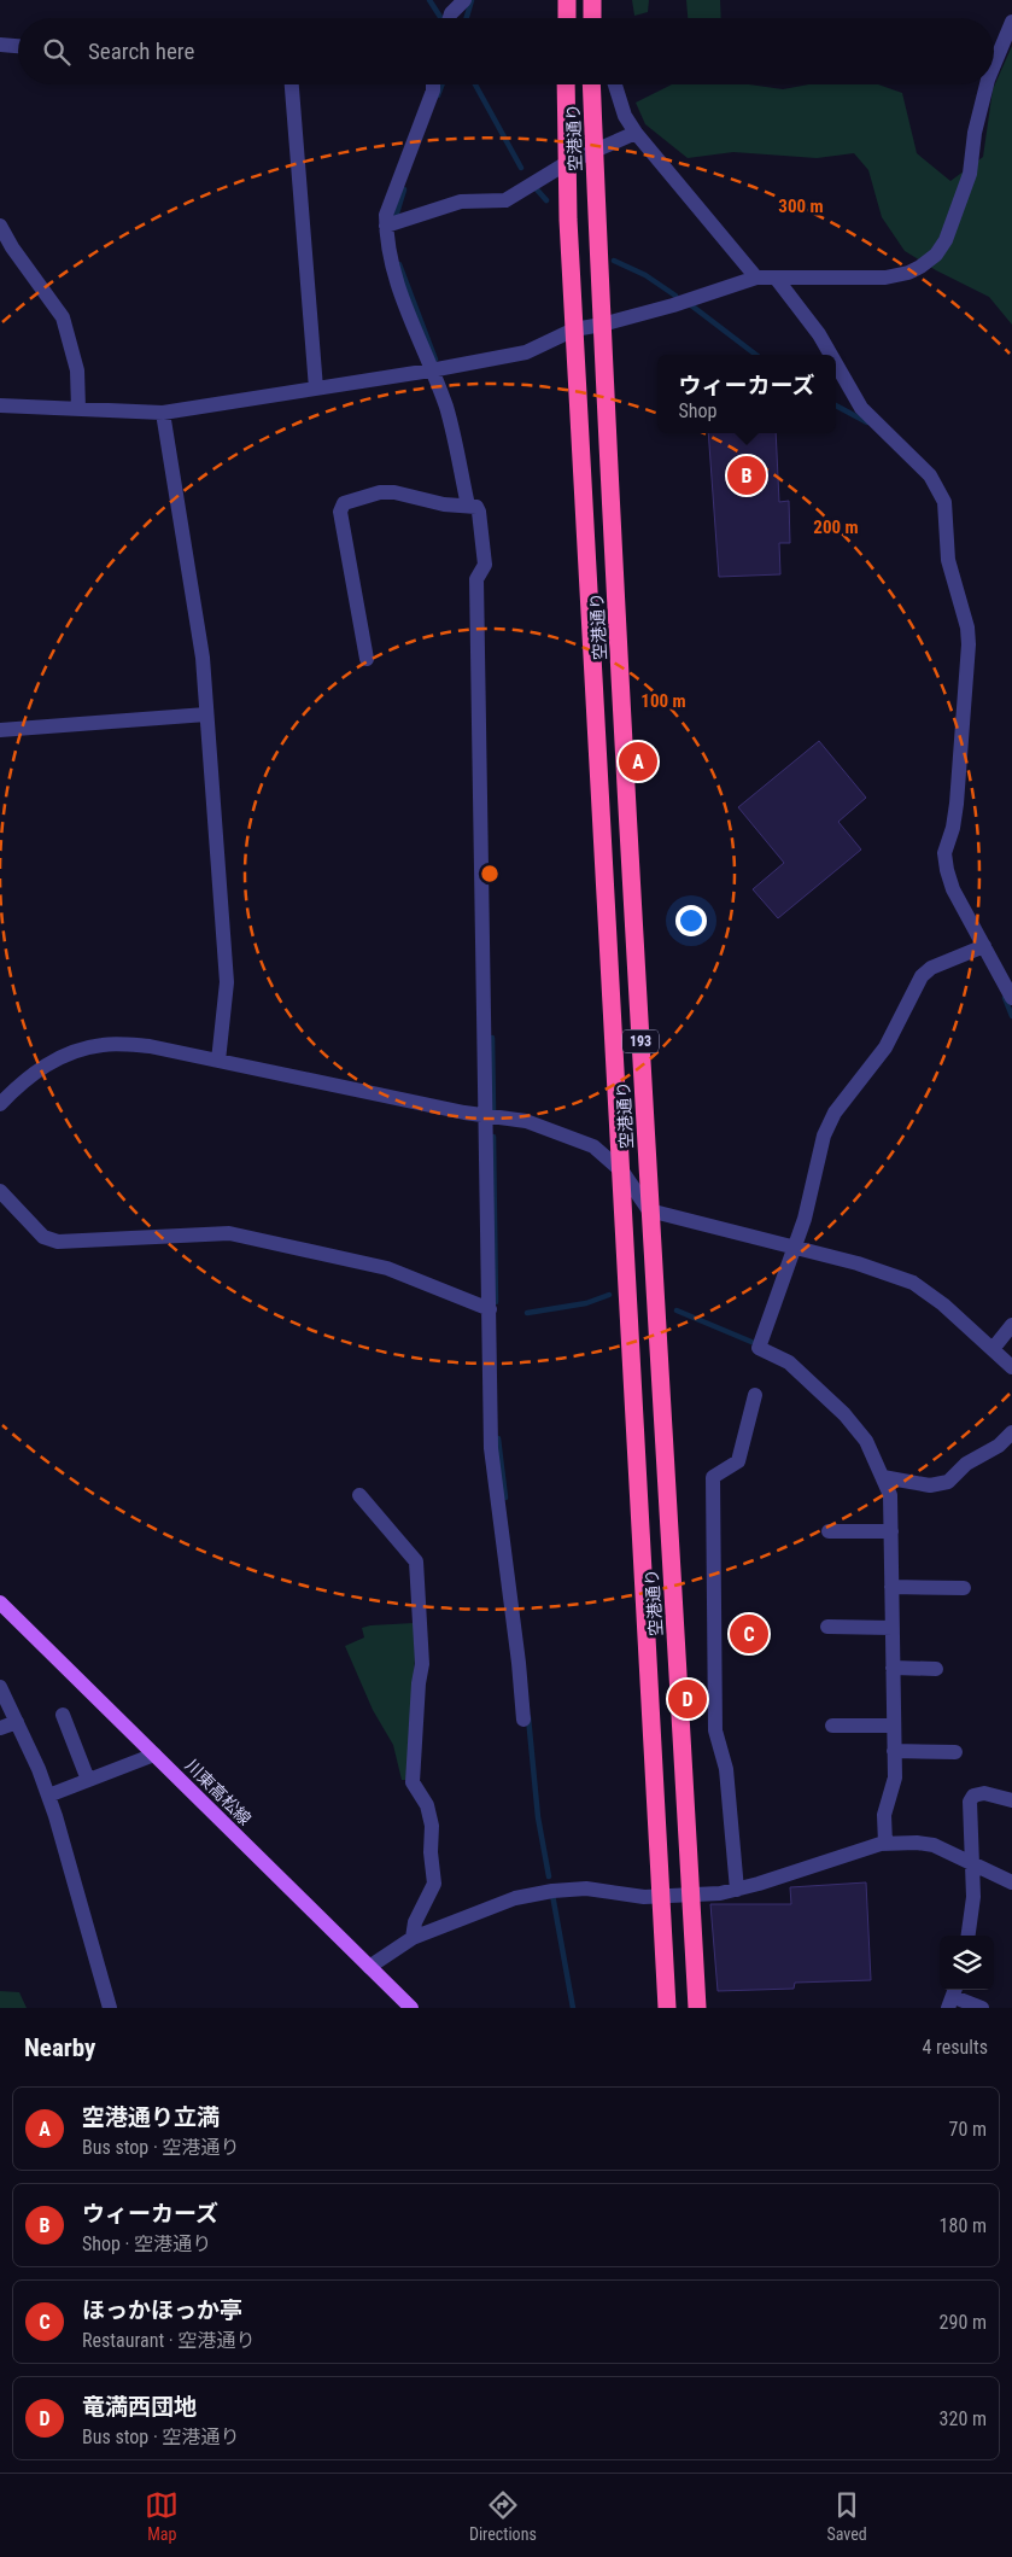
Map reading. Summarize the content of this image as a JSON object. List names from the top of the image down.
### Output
{
  "streets": {
    "highway": ["空港通り", "193"],
    "main road": ["川東高松線"]
  },
  "page": {
    "search": "Search here",
    "popup": ["ウィーカーズ", "Shop"],
    "pins": [
      "B",
      "A",
      "C",
      "D"
    ],
    "heading": ["Nearby", "4 results"],
    "list": [
      {
        "mark": "A",
        "name": "空港通り立満",
        "note": "Bus stop · 空港通り",
        "value": "70 m"
      },
      {
        "mark": "B",
        "name": "ウィーカーズ",
        "note": "Shop · 空港通り",
        "value": "180 m"
      },
      {
        "mark": "C",
        "name": "ほっかほっか亭",
        "note": "Restaurant · 空港通り",
        "value": "290 m"
      },
      {
        "mark": "D",
        "name": "竜満西団地",
        "note": "Bus stop · 空港通り",
        "value": "320 m"
      }
    ],
    "nav": ["Map", "Directions", "Saved"]
  },
  "rings": ["300 m", "200 m", "100 m"]
}
